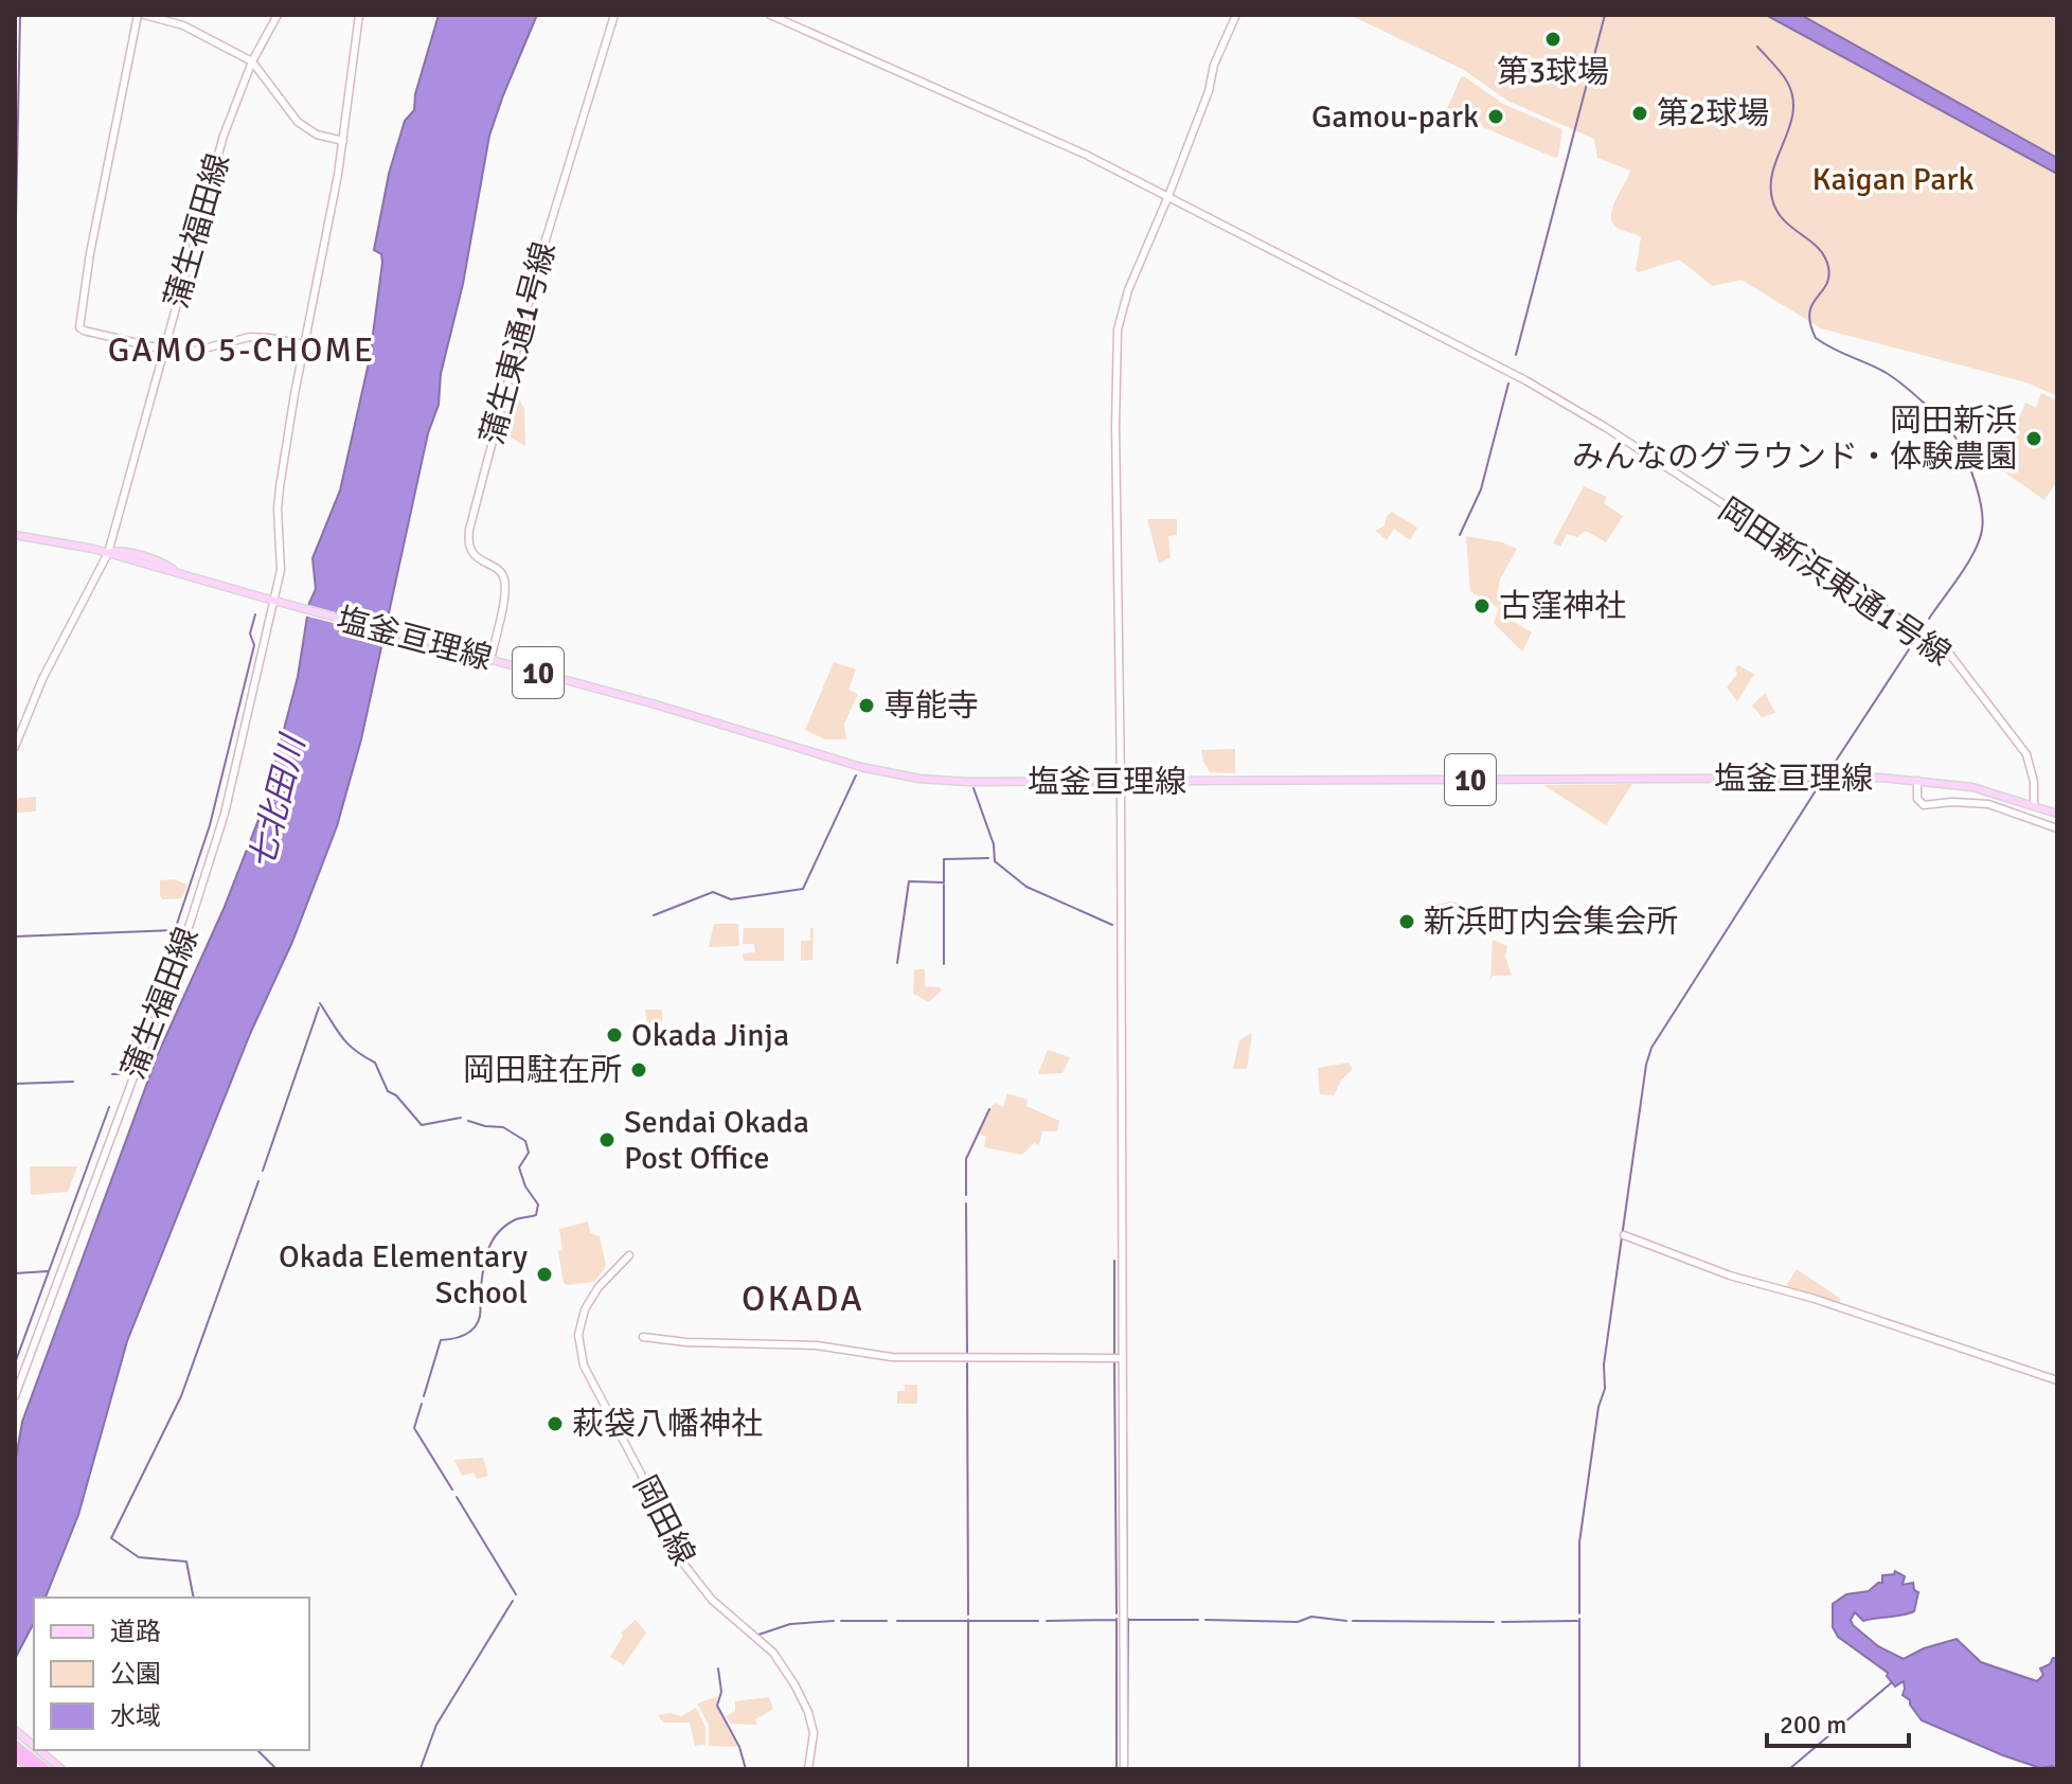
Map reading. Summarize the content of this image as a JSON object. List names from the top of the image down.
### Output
{
  "streets": {
    "main road": ["塩釜亘理線", "10"],
    "street": [
      "蒲生福田線",
      "蒲生東通1号線",
      "岡田新浜東通1号線",
      "岡田線"
    ]
  },
  "crossings": [
    ["蒲生福田線", "塩釜亘理線"],
    ["蒲生東通1号線", "塩釜亘理線"],
    ["岡田新浜東通1号線", "塩釜亘理線"]
  ],
  "districts": ["GAMO 5-CHOME", "OKADA"],
  "water": ["七北田川"],
  "parks": ["Kaigan Park"],
  "places": [
    "第3球場",
    "第2球場",
    "Gamou-park",
    "岡田新浜 みんなのグラウンド・体験農園",
    "古窪神社",
    "専能寺",
    "新浜町内会集会所",
    "Okada Jinja",
    "岡田駐在所",
    "Sendai Okada Post Office",
    "Okada Elementary School",
    "萩袋八幡神社"
  ],
  "legend": ["道路", "公園", "水域"],
  "scale_bar": "200 m"
}
